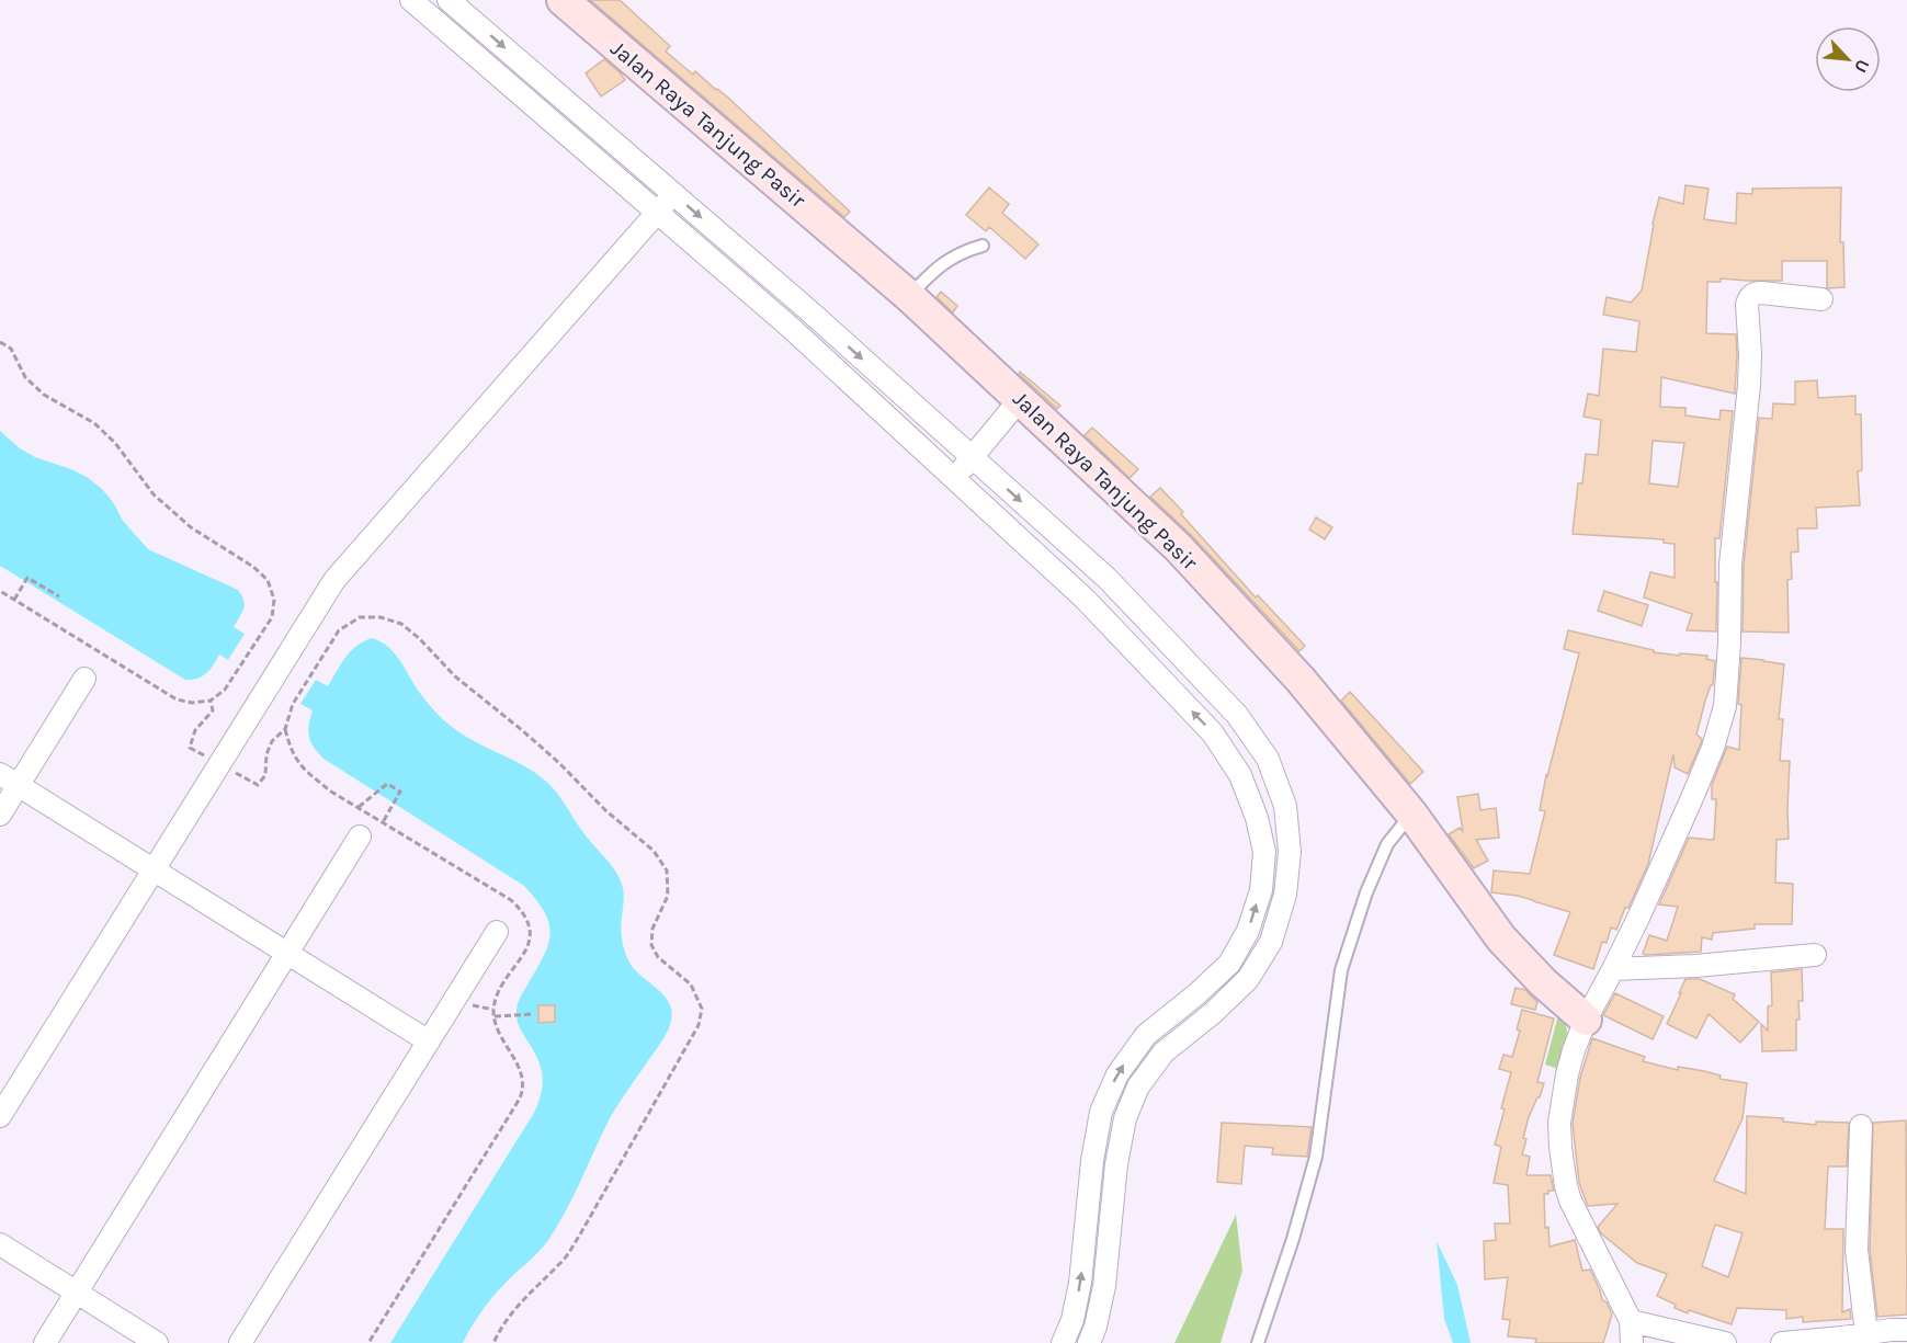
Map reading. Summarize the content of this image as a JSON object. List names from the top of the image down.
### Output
{
  "streets": {
    "street": ["Jalan Raya Tanjung Pasir"]
  },
  "north": "bottom right"
}
